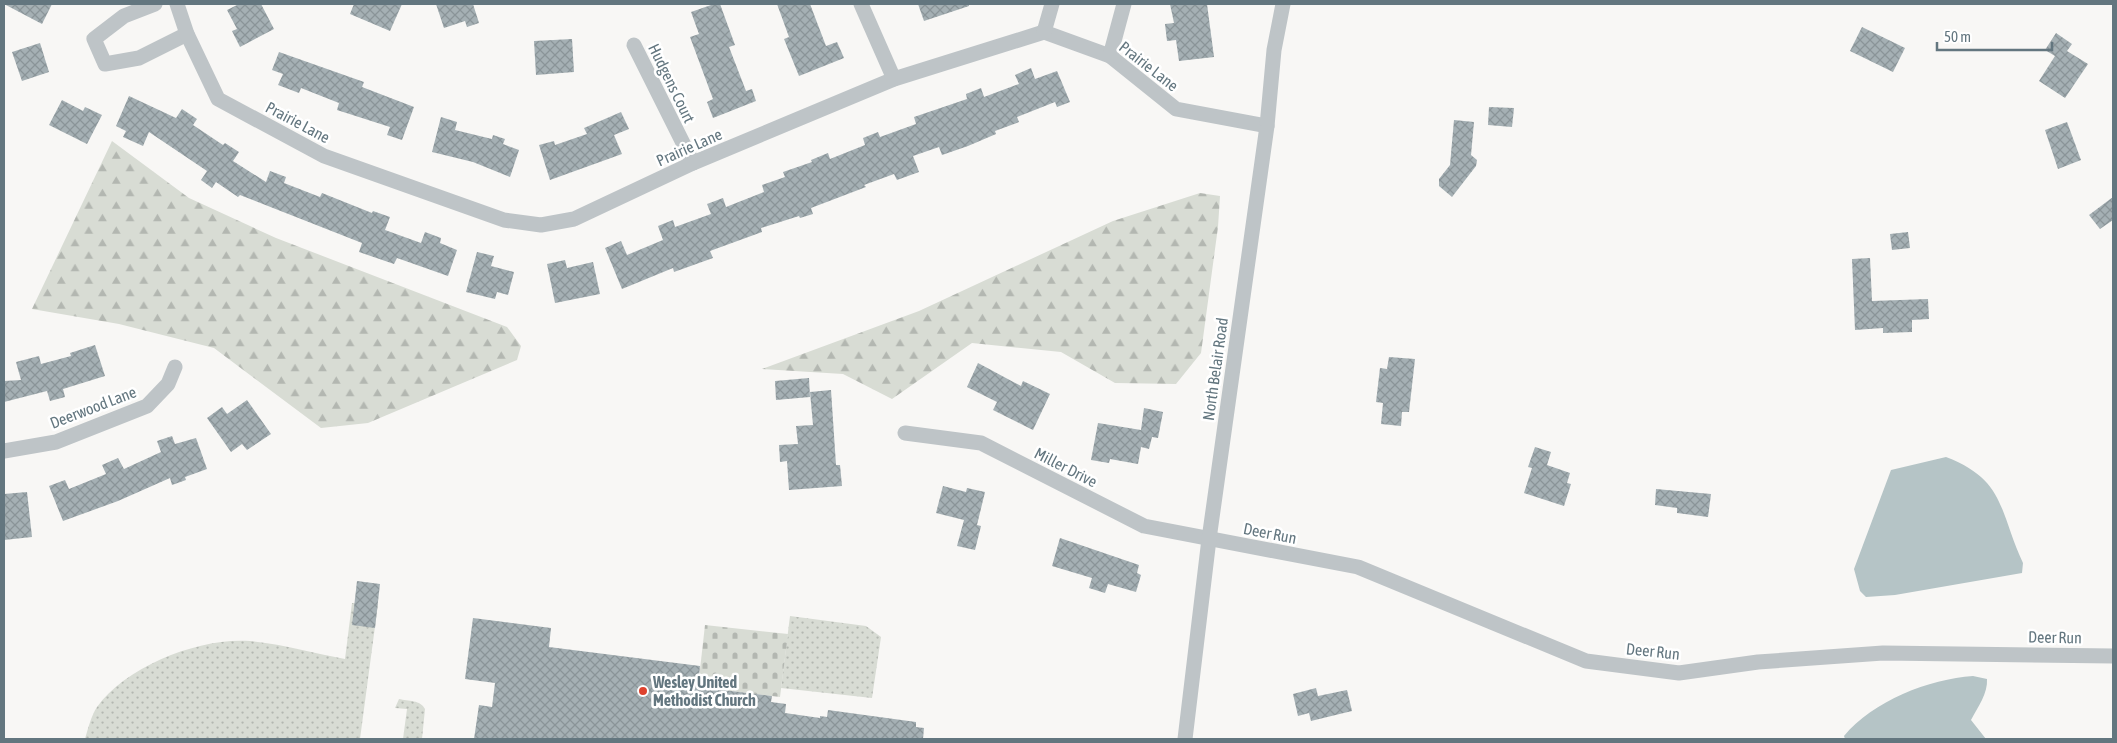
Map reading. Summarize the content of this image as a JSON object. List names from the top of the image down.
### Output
{
  "streets": {
    "street": [
      "Prairie Lane",
      "Hudgens Court",
      "North Belair Road",
      "Deerwood Lane",
      "Miller Drive",
      "Deer Run"
    ]
  },
  "crossings": [
    ["Prairie Lane", "Hudgens Court"],
    ["Prairie Lane", "North Belair Road"],
    ["North Belair Road", "Miller Drive"],
    ["North Belair Road", "Deer Run"],
    ["Miller Drive", "Deer Run"]
  ],
  "places": ["Wesley United Methodist Church"],
  "scale_bar": "50 m"
}
